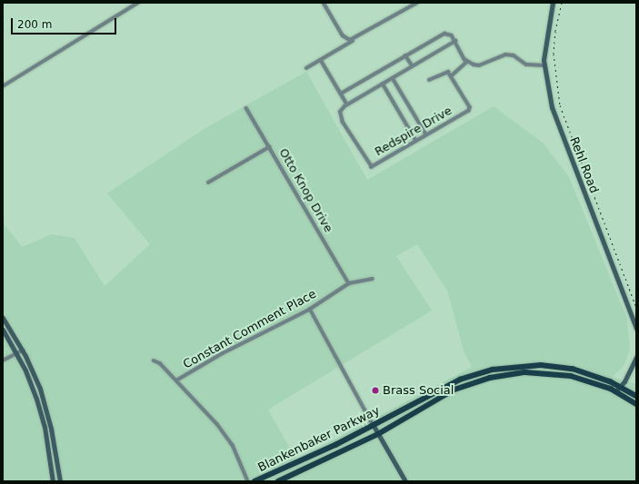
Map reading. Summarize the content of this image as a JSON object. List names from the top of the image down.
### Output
{
  "streets": {
    "main road": ["Blankenbaker Parkway"],
    "street": [
      "Redspire Drive",
      "Rehl Road",
      "Otto Knop Drive",
      "Constant Comment Place"
    ]
  },
  "crossings": [
    ["Otto Knop Drive", "Constant Comment Place"]
  ],
  "places": ["Brass Social"],
  "scale_bar": "200 m"
}
